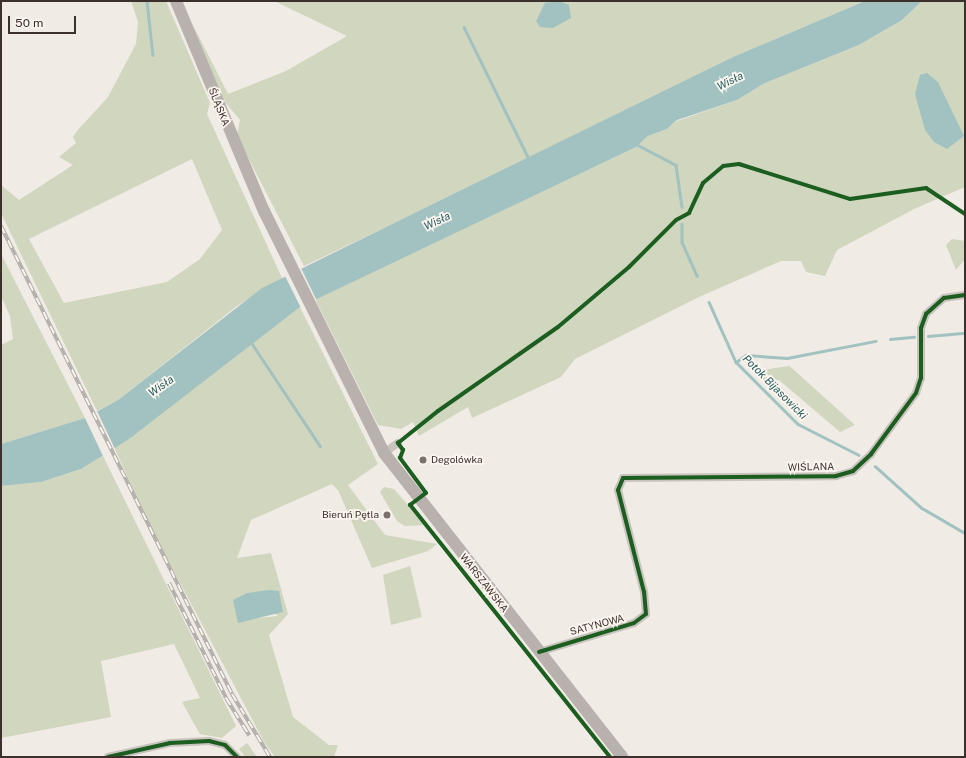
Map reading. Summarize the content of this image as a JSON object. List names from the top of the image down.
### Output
{
  "streets": {
    "main road": ["ŚLĄSKA", "WARSZAWSKA"],
    "street": ["WIŚLANA", "SATYNOWA"]
  },
  "crossings": [
    ["ŚLĄSKA", "WARSZAWSKA"],
    ["WIŚLANA", "SATYNOWA"],
    ["WARSZAWSKA", "SATYNOWA"]
  ],
  "water": ["Wisła", "Potok Bijasowicki"],
  "places": ["Degolówka", "Bieruń Pętla"],
  "scale_bar": "50 m"
}
